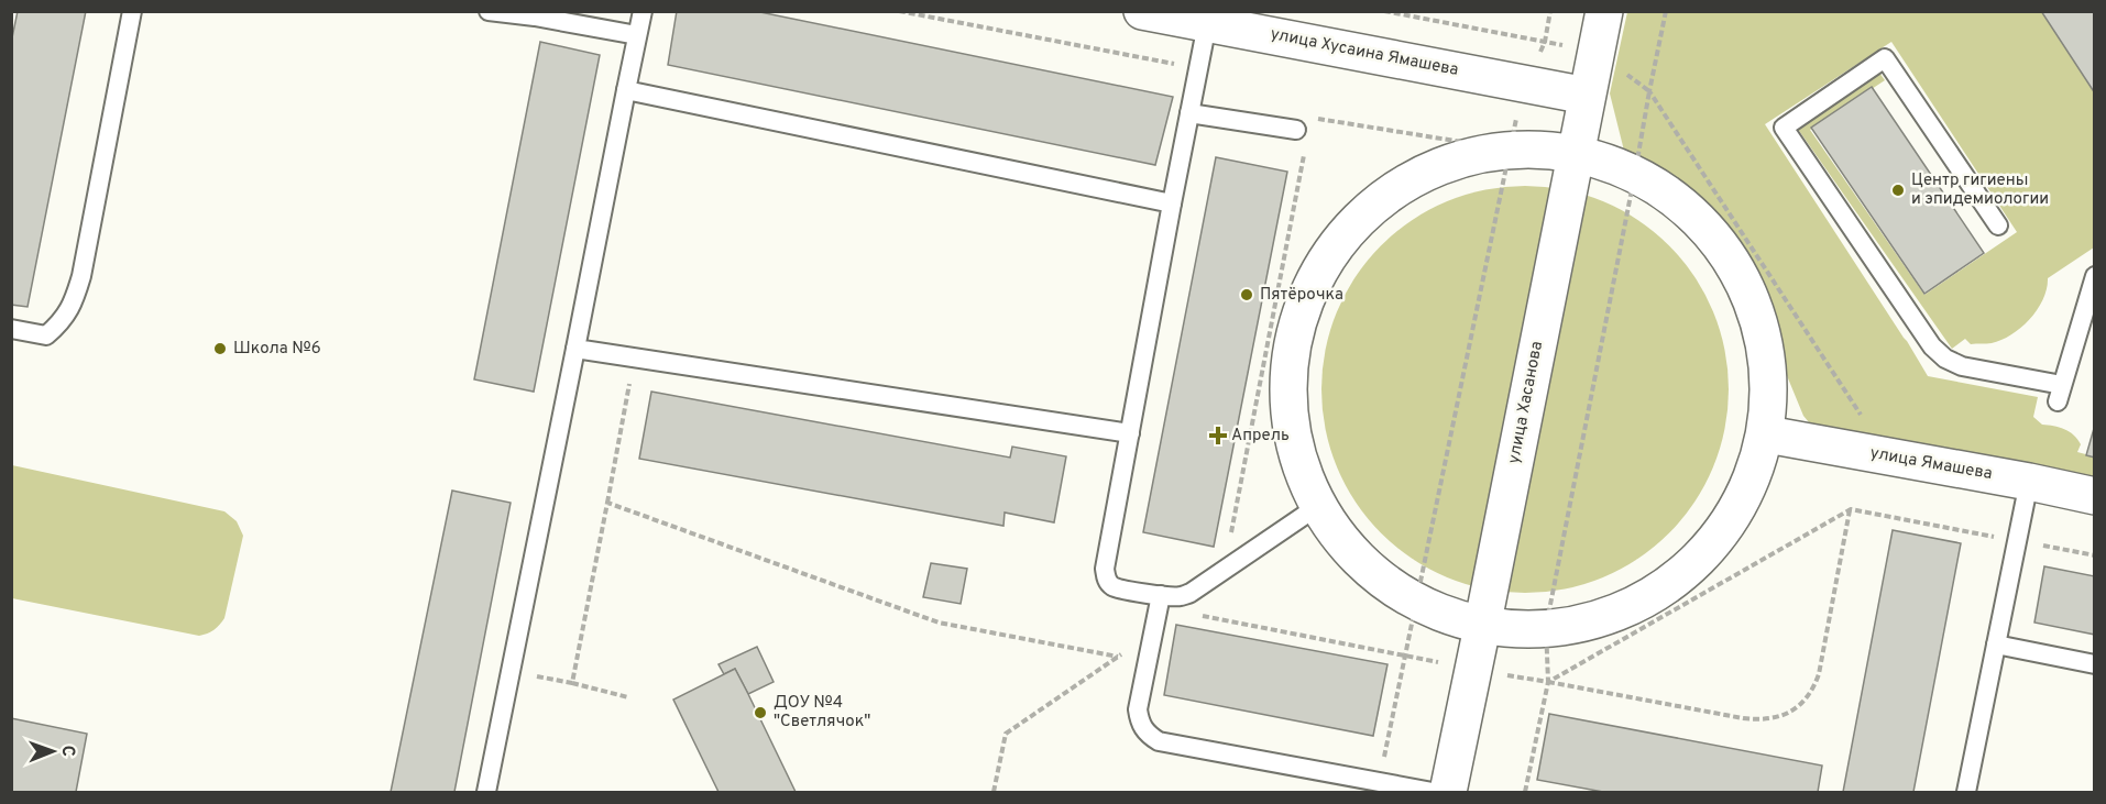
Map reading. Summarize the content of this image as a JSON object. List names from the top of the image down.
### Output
{
  "streets": {
    "street": ["улица Хусаина Ямашева", "улица Хасанова", "улица Ямашева"]
  },
  "crossings": [
    ["улица Хусаина Ямашева", "улица Хасанова"]
  ],
  "places": {
    "other": [
      "Центр гигиены и эпидемиологии",
      "Пятёрочка",
      "Школа №6",
      "ДОУ №4 \"Светлячок\""
    ],
    "health": ["Апрель"]
  },
  "north": "right"
}
